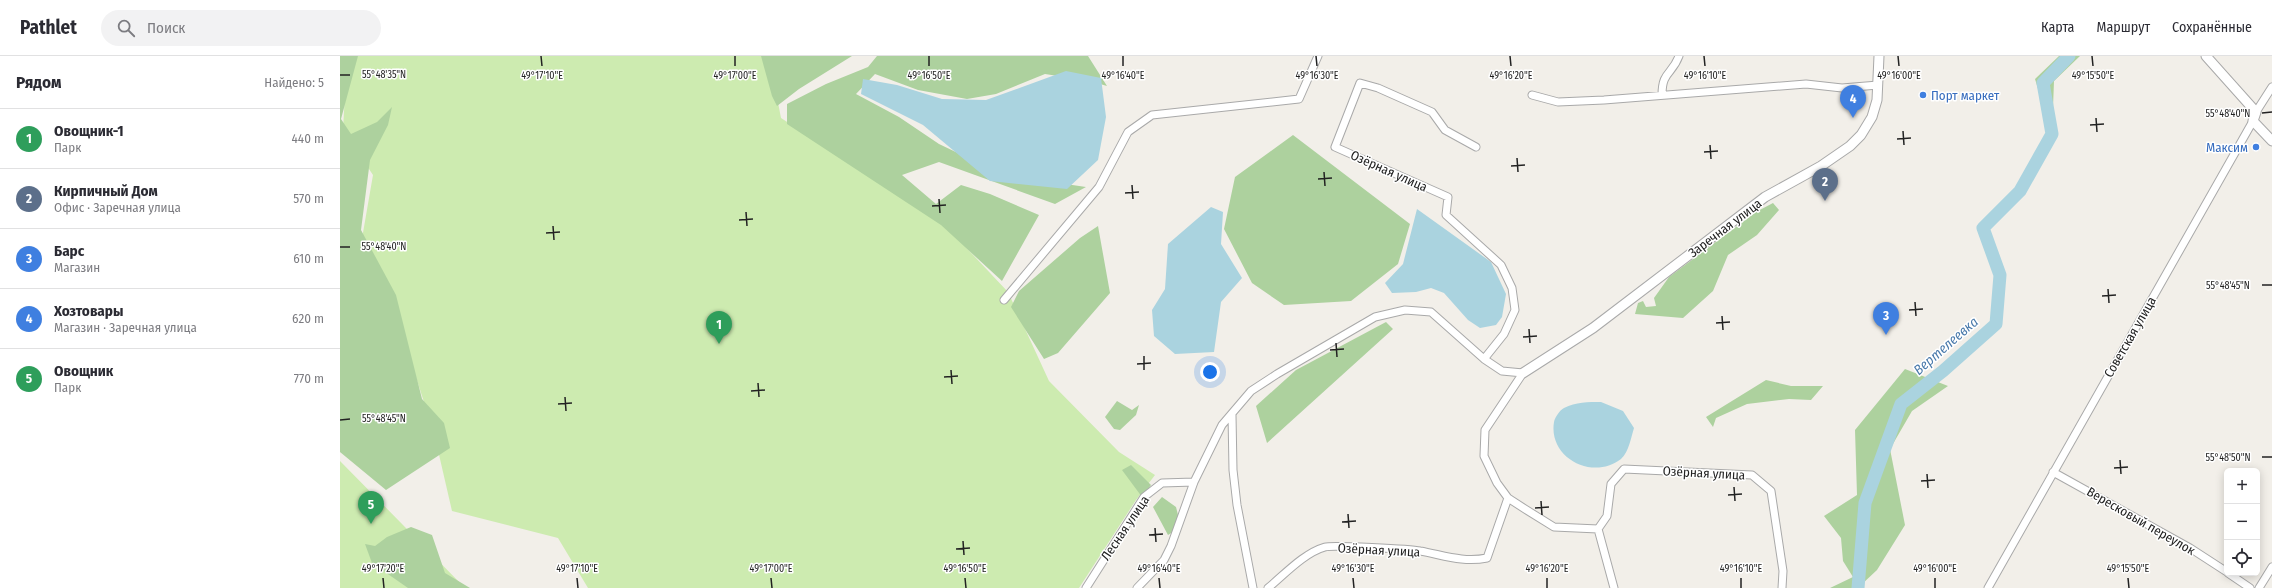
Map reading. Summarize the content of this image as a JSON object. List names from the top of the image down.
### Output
{
  "streets": {
    "street": [
      "Озёрная улица",
      "Заречная улица",
      "Советская улица",
      "Вересковый переулок",
      "Лесная улица"
    ]
  },
  "crossings": [
    ["Советская улица", "Вересковый переулок"]
  ],
  "water": ["Вертелеевка"],
  "places": ["Порт маркет", "Максим"],
  "page": {
    "header": "Pathlet",
    "search": "Поиск",
    "nav": ["Карта", "Маршрут", "Сохранённые"],
    "heading": ["Рядом", "Найдено: 5"],
    "pins": [
      "4",
      "2",
      "3",
      "1",
      "5"
    ],
    "list": [
      {
        "mark": "1",
        "name": "Овощник-1",
        "note": "Парк",
        "value": "440 m"
      },
      {
        "mark": "2",
        "name": "Кирпичный Дом",
        "note": "Офис · Заречная улица",
        "value": "570 m"
      },
      {
        "mark": "3",
        "name": "Барс",
        "note": "Магазин",
        "value": "610 m"
      },
      {
        "mark": "4",
        "name": "Хозтовары",
        "note": "Магазин · Заречная улица",
        "value": "620 m"
      },
      {
        "mark": "5",
        "name": "Овощник",
        "note": "Парк",
        "value": "770 m"
      }
    ],
    "map_buttons": ["+", "−"]
  },
  "coordinates": [
    "55°48'35\"N",
    "49°17'10\"E",
    "49°17'00\"E",
    "49°16'50\"E",
    "49°16'40\"E",
    "49°16'30\"E",
    "49°16'20\"E",
    "49°16'10\"E",
    "49°16'00\"E",
    "49°15'50\"E",
    "55°48'40\"N",
    "55°48'45\"N",
    "55°48'50\"N",
    "49°17'20\"E"
  ]
}
